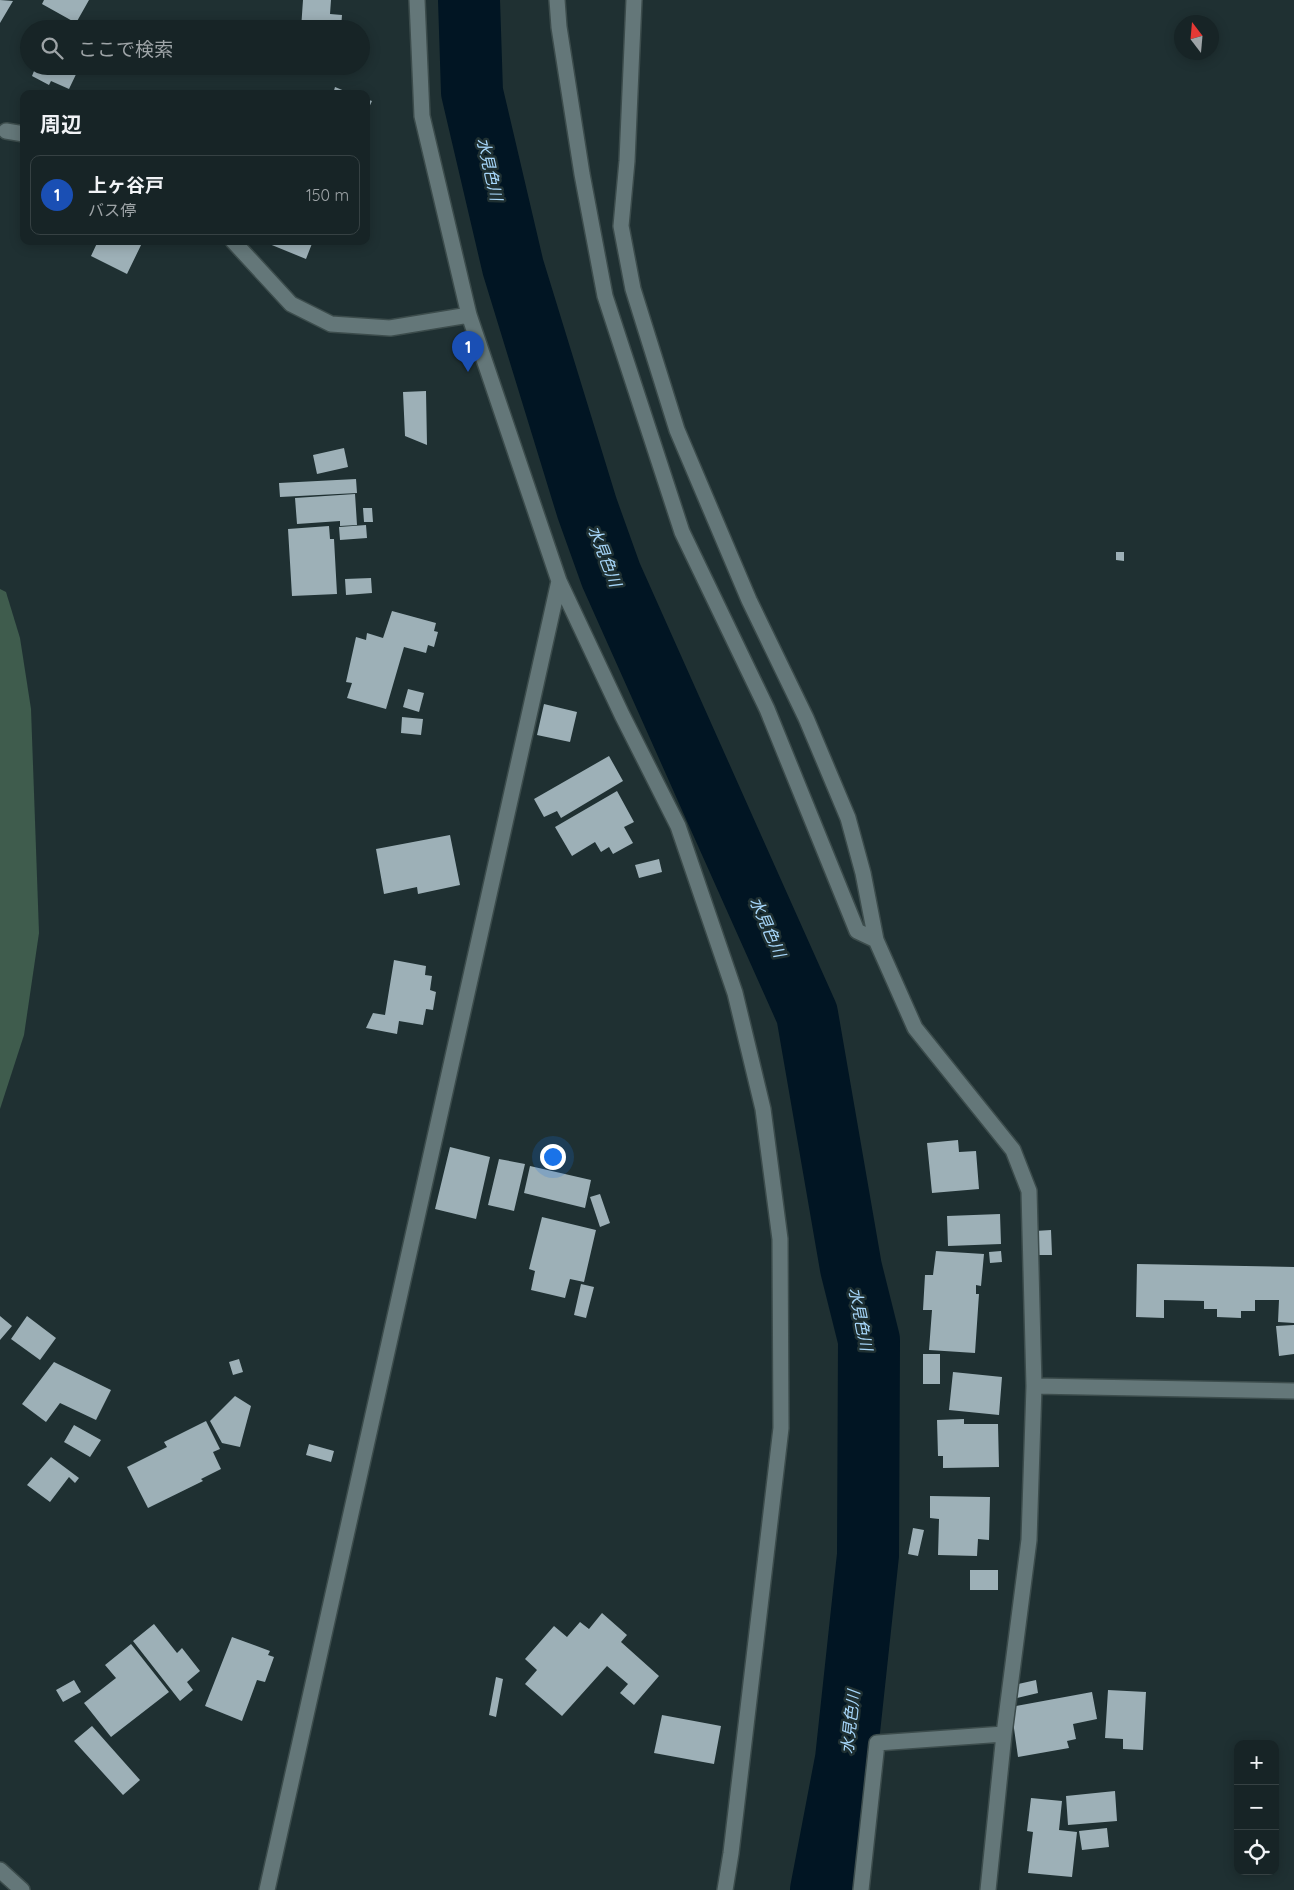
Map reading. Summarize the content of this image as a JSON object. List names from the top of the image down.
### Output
{
  "water": ["水見色川"],
  "north": "top",
  "page": {
    "search": "ここで検索",
    "heading": "周辺",
    "list": [
      {
        "mark": "1",
        "name": "上ヶ谷戸",
        "note": "バス停",
        "value": "150 m"
      }
    ],
    "pins": "1",
    "map_buttons": ["+", "−"]
  }
}
